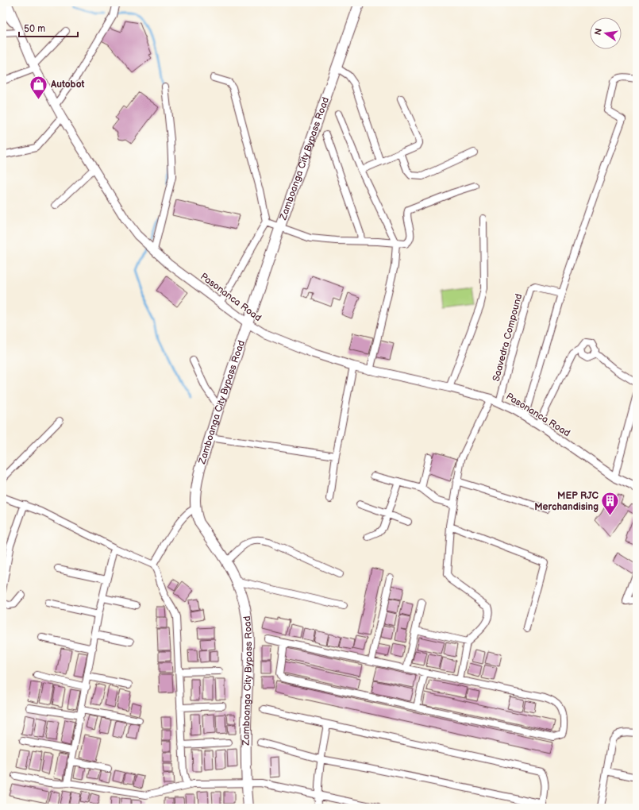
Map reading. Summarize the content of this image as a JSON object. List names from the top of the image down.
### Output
{
  "streets": {
    "main road": ["Zamboanga City Bypass Road"],
    "street": ["Pasonanca Road", "Saavedra Compound"]
  },
  "crossings": [
    ["Zamboanga City Bypass Road", "Pasonanca Road"],
    ["Pasonanca Road", "Saavedra Compound"]
  ],
  "places": {
    "shop": ["Autobot"],
    "building": ["MEP RJC Merchandising"]
  },
  "scale_bar": "50 m",
  "north": "left"
}
